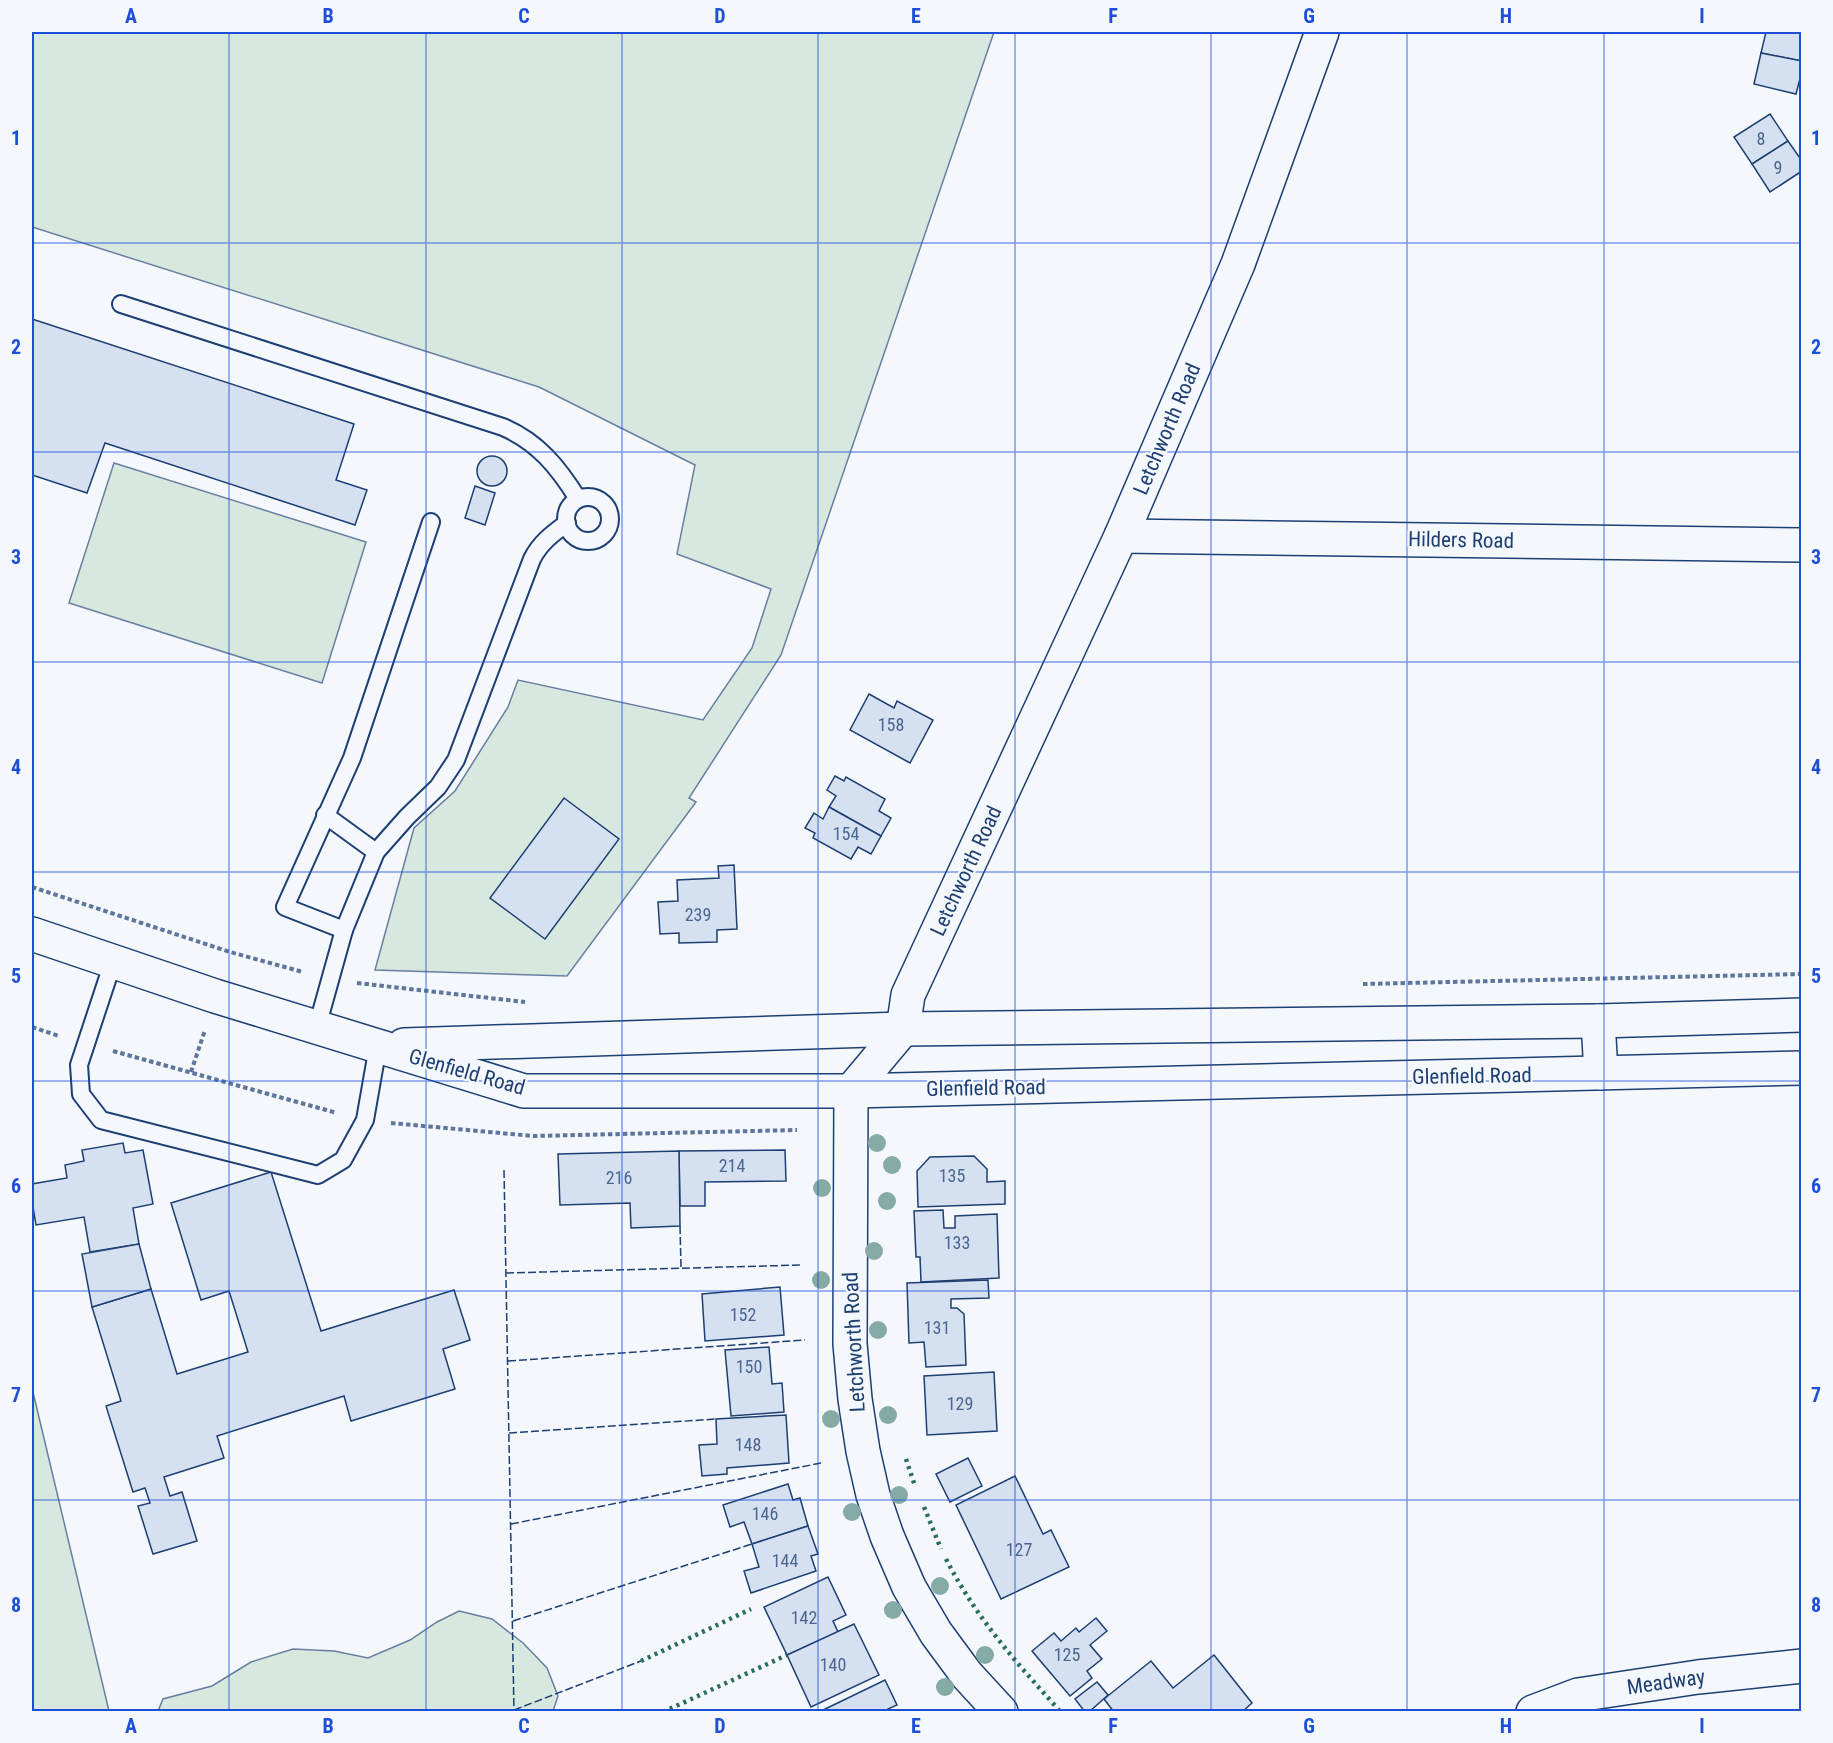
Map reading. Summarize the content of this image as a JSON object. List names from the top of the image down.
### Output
{
  "streets": {
    "street": [
      "Letchworth Road",
      "Hilders Road",
      "Glenfield Road",
      "Meadway"
    ]
  },
  "crossings": [
    ["Letchworth Road", "Hilders Road"],
    ["Letchworth Road", "Glenfield Road"]
  ],
  "house_numbers": [
    "8",
    "9",
    "158",
    "154",
    "239",
    "214",
    "135",
    "216",
    "133",
    "152",
    "131",
    "150",
    "129",
    "148",
    "146",
    "127",
    "144",
    "142",
    "125",
    "140"
  ],
  "grid": {
    "columns": [
      "A",
      "B",
      "C",
      "D",
      "E",
      "F",
      "G",
      "H",
      "I"
    ],
    "rows": [
      "1",
      "2",
      "3",
      "4",
      "5",
      "6",
      "7",
      "8"
    ]
  }
}
